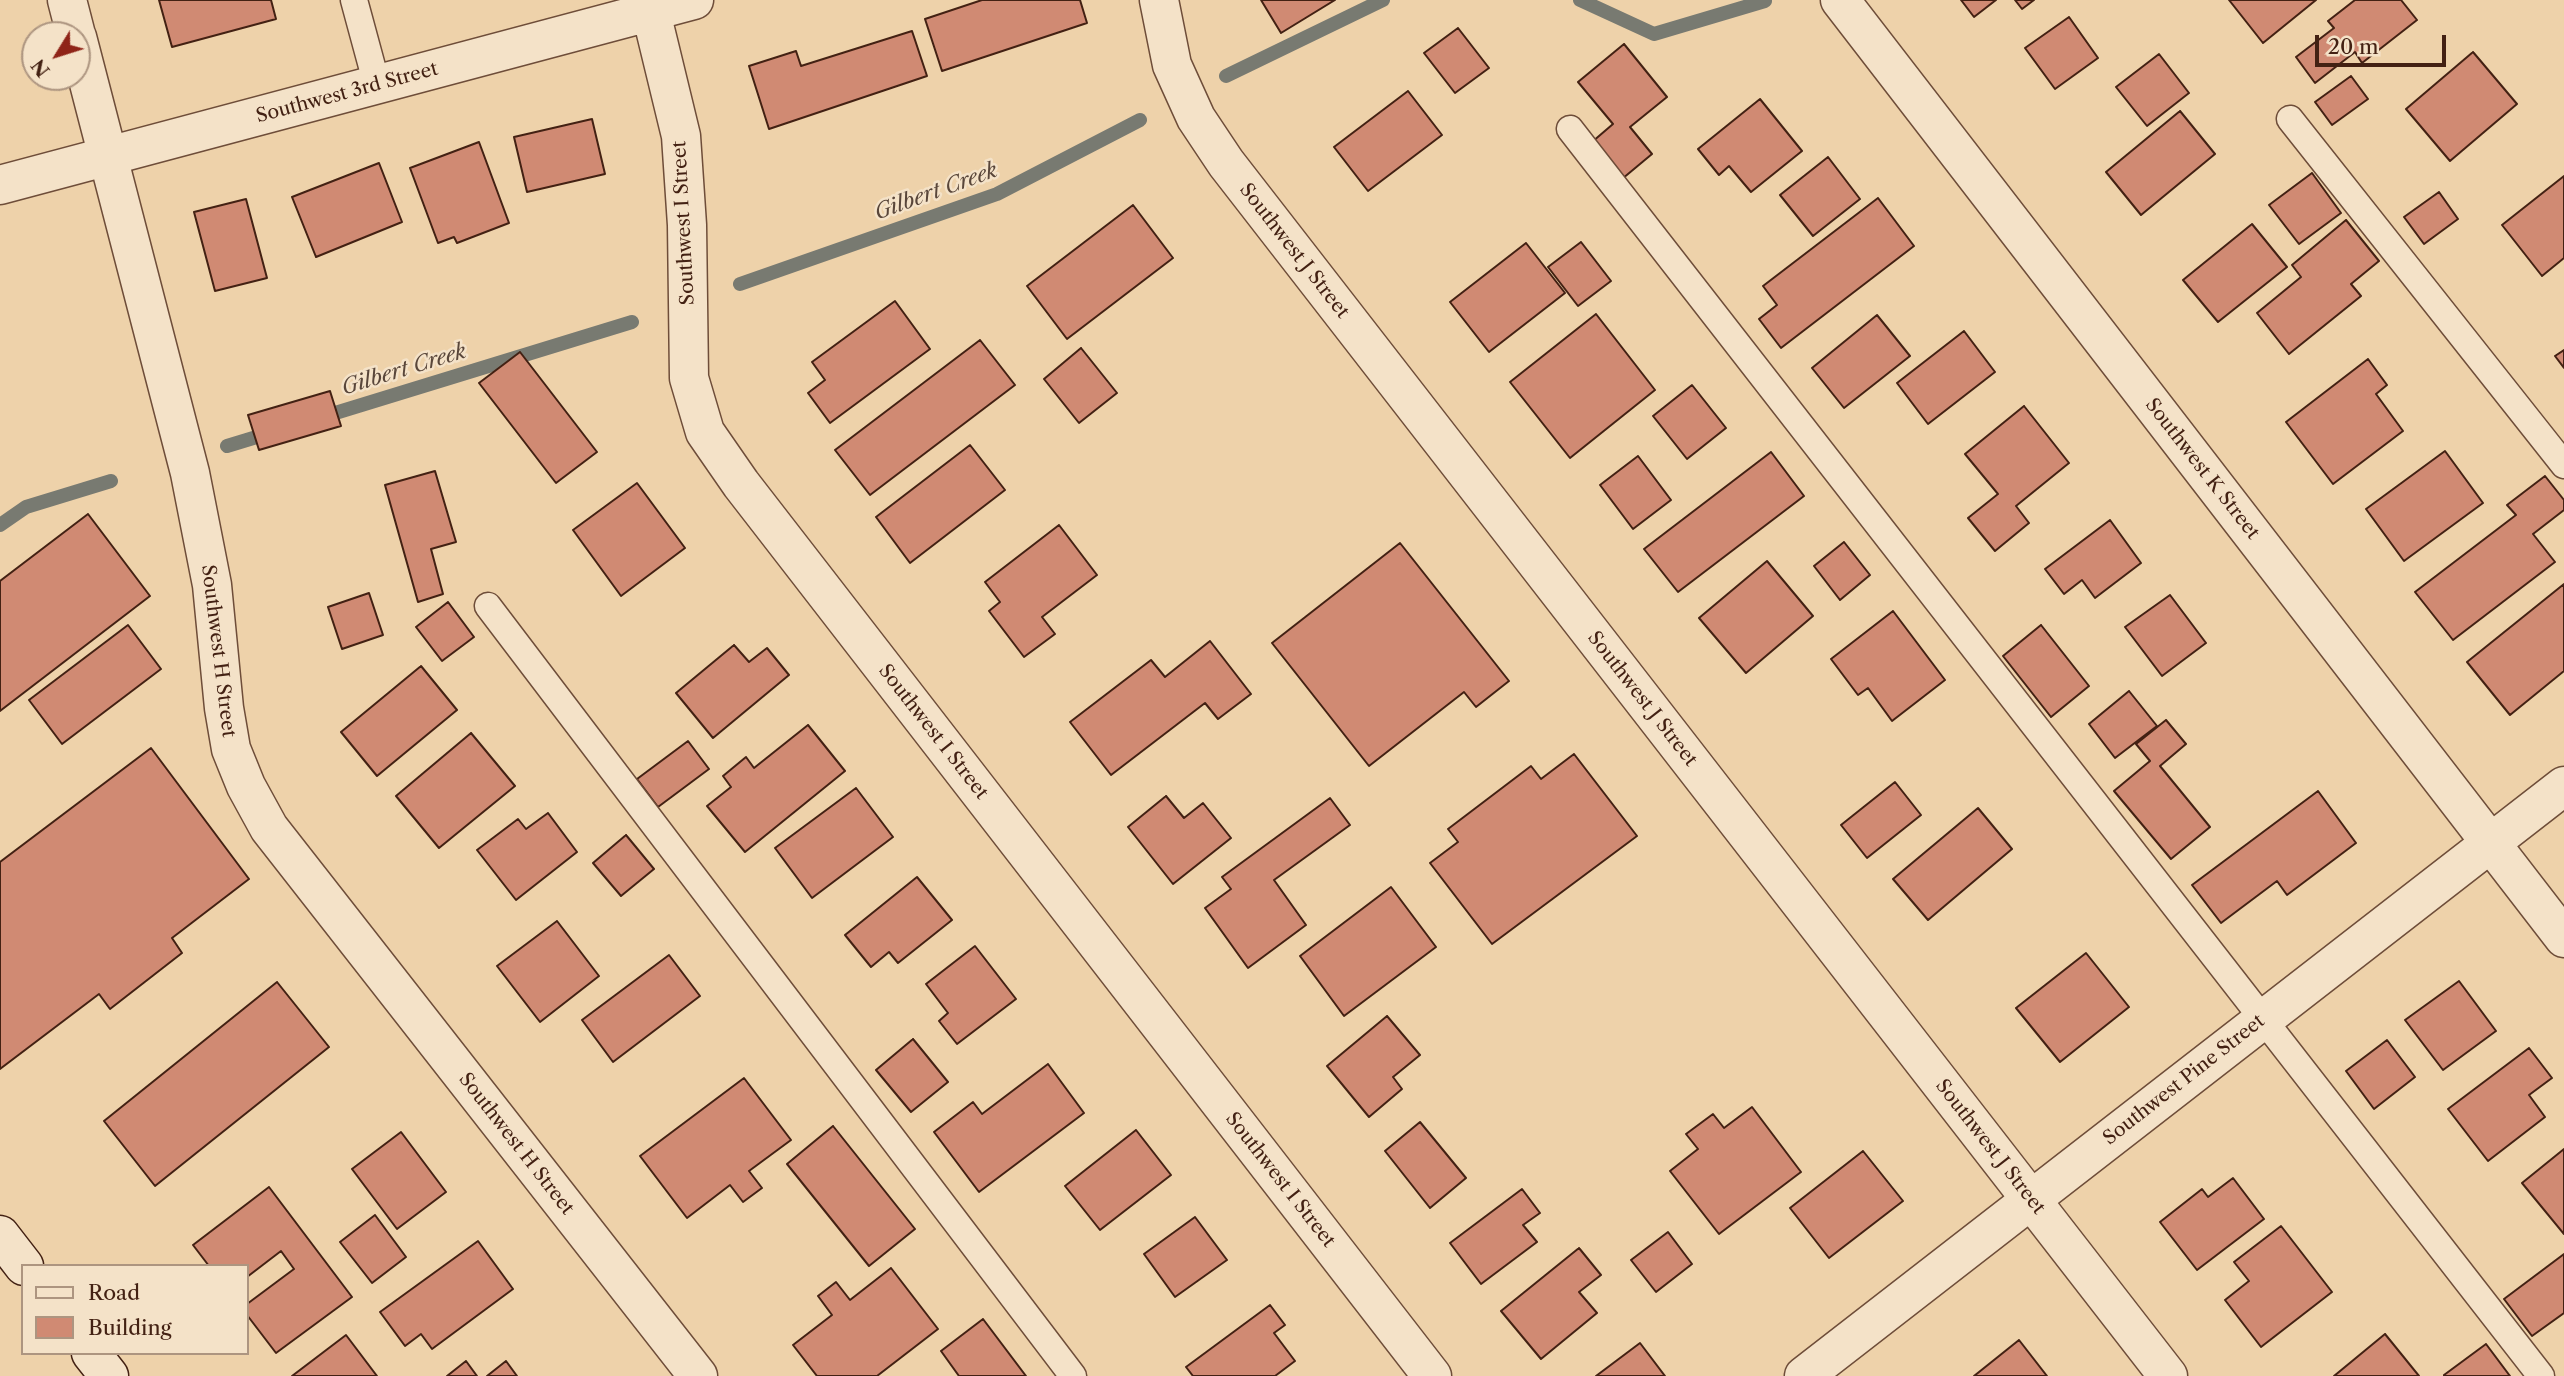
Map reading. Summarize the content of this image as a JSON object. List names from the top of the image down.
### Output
{
  "streets": {
    "street": [
      "Southwest 3rd Street",
      "Southwest I Street",
      "Southwest J Street",
      "Southwest K Street",
      "Southwest H Street",
      "Southwest Pine Street"
    ]
  },
  "crossings": [
    ["Southwest 3rd Street", "Southwest I Street"],
    ["Southwest 3rd Street", "Southwest H Street"],
    ["Southwest J Street", "Southwest Pine Street"],
    ["Southwest K Street", "Southwest Pine Street"]
  ],
  "water": ["Gilbert Creek"],
  "legend": ["Road", "Building"],
  "scale_bar": "20 m",
  "north": "bottom left"
}
